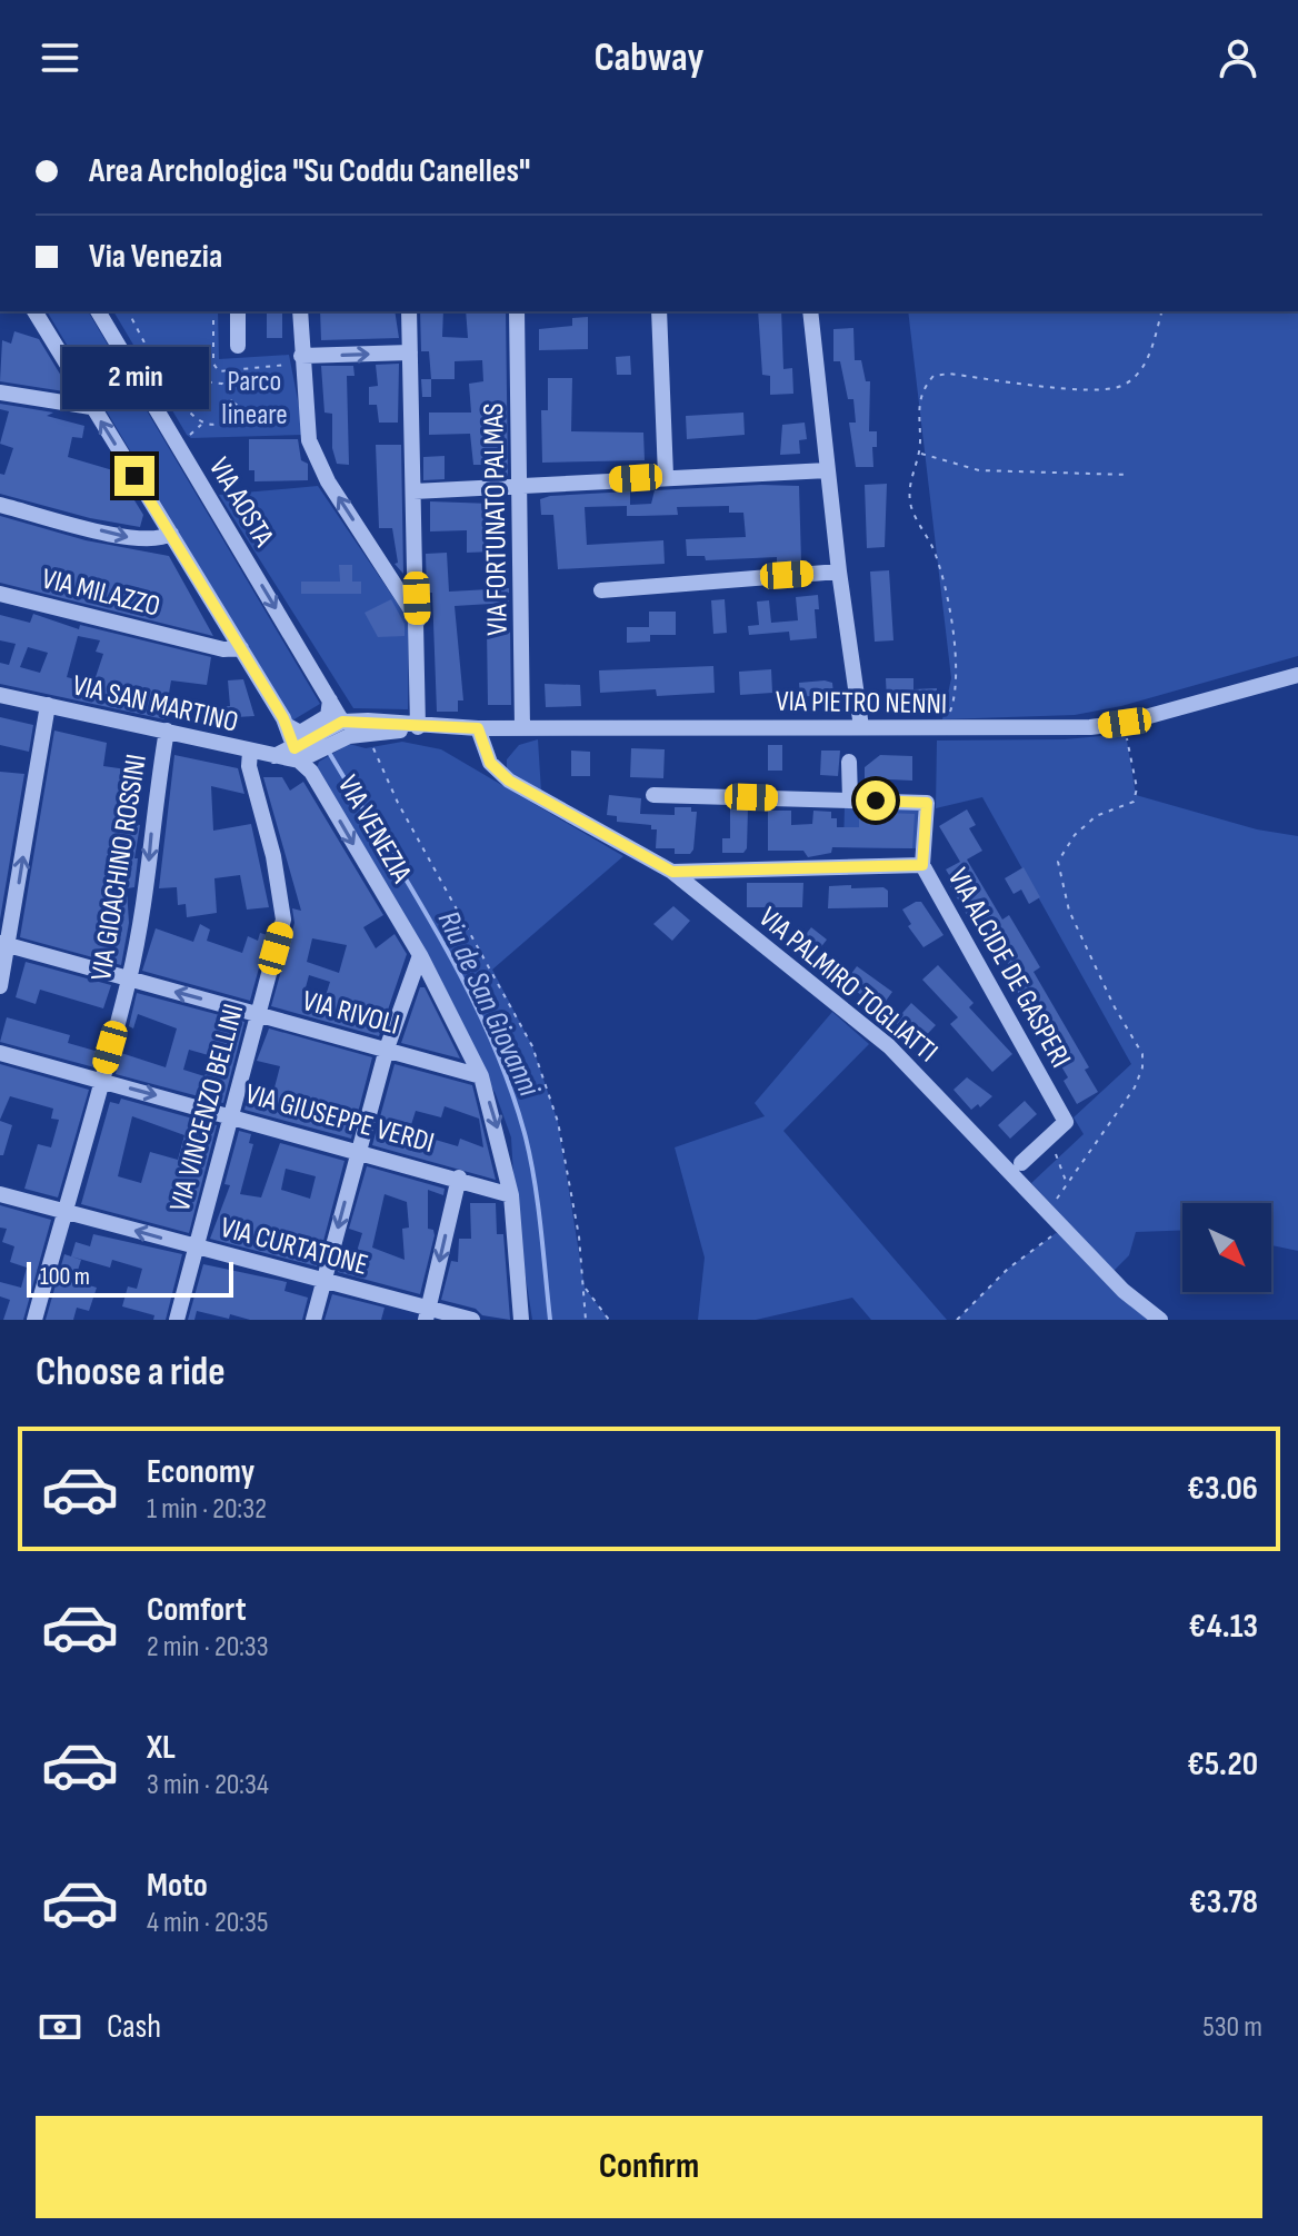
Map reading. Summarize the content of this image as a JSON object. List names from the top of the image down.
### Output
{
  "streets": {
    "street": [
      "VIA AOSTA",
      "VIA FORTUNATO PALMAS",
      "VIA MILAZZO",
      "VIA PIETRO NENNI",
      "VIA SAN MARTINO",
      "VIA VENEZIA",
      "VIA GIOACHINO ROSSINI",
      "VIA ALCIDE DE GASPERI",
      "VIA PALMIRO TOGLIATTI",
      "VIA RIVOLI",
      "VIA VINCENZO BELLINI",
      "VIA GIUSEPPE VERDI",
      "VIA CURTATONE"
    ]
  },
  "crossings": [
    ["VIA AOSTA", "VIA PIETRO NENNI"],
    ["VIA FORTUNATO PALMAS", "VIA PIETRO NENNI"],
    ["VIA MILAZZO", "VIA VENEZIA"],
    ["VIA PIETRO NENNI", "VIA SAN MARTINO"],
    ["VIA PIETRO NENNI", "VIA VENEZIA"],
    ["VIA PIETRO NENNI", "VIA PALMIRO TOGLIATTI"],
    ["VIA SAN MARTINO", "VIA VENEZIA"],
    ["VIA SAN MARTINO", "VIA GIOACHINO ROSSINI"],
    ["VIA SAN MARTINO", "VIA VINCENZO BELLINI"],
    ["VIA VENEZIA", "VIA RIVOLI"],
    ["VIA VENEZIA", "VIA GIUSEPPE VERDI"],
    ["VIA GIOACHINO ROSSINI", "VIA RIVOLI"],
    ["VIA GIOACHINO ROSSINI", "VIA GIUSEPPE VERDI"],
    ["VIA GIOACHINO ROSSINI", "VIA CURTATONE"],
    ["VIA ALCIDE DE GASPERI", "VIA PALMIRO TOGLIATTI"],
    ["VIA RIVOLI", "VIA VINCENZO BELLINI"],
    ["VIA VINCENZO BELLINI", "VIA GIUSEPPE VERDI"],
    ["VIA VINCENZO BELLINI", "VIA CURTATONE"]
  ],
  "water": ["Riu de San Giovanni"],
  "parks": ["Parco lineare"],
  "scale_bar": "100 m",
  "north": "bottom right",
  "page": {
    "header": "Cabway",
    "banner": ["Area Archologica \"Su Coddu Canelles\"", "Via Venezia"],
    "bubble": "2 min",
    "scale": "100 m",
    "heading": "Choose a ride",
    "list": [
      {
        "name": "Economy",
        "note": "1 min · 20:32",
        "value": "€3.06"
      },
      {
        "name": "Comfort",
        "note": "2 min · 20:33",
        "value": "€4.13"
      },
      {
        "name": "XL",
        "note": "3 min · 20:34",
        "value": "€5.20"
      },
      {
        "name": "Moto",
        "note": "4 min · 20:35",
        "value": "€3.78"
      }
    ],
    "pay": ["Cash", "530 m"],
    "buttons": "Confirm"
  }
}
